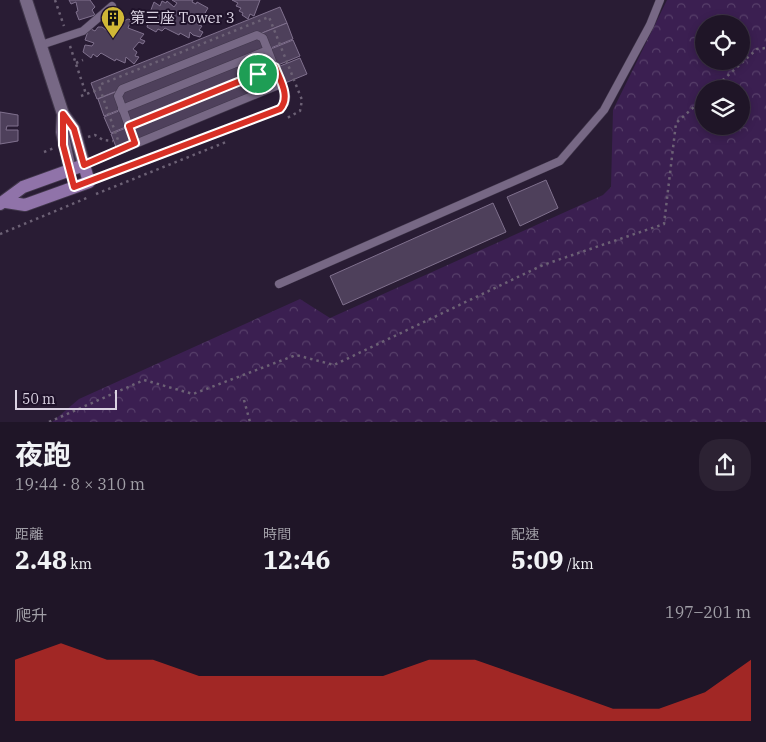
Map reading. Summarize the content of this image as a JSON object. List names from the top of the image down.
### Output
{
  "places": {
    "building": ["第三座 Tower 3"]
  },
  "scale_bar": "50 m",
  "page": {
    "scale": "50 m",
    "heading": ["夜跑", "19:44 · 8 × 310 m"],
    "stats": [
      ["距離", "2.48 km"],
      ["時間", "12:46"],
      ["配速", "5:09 /km"]
    ],
    "chart": ["爬升", "197–201 m"]
  }
}
